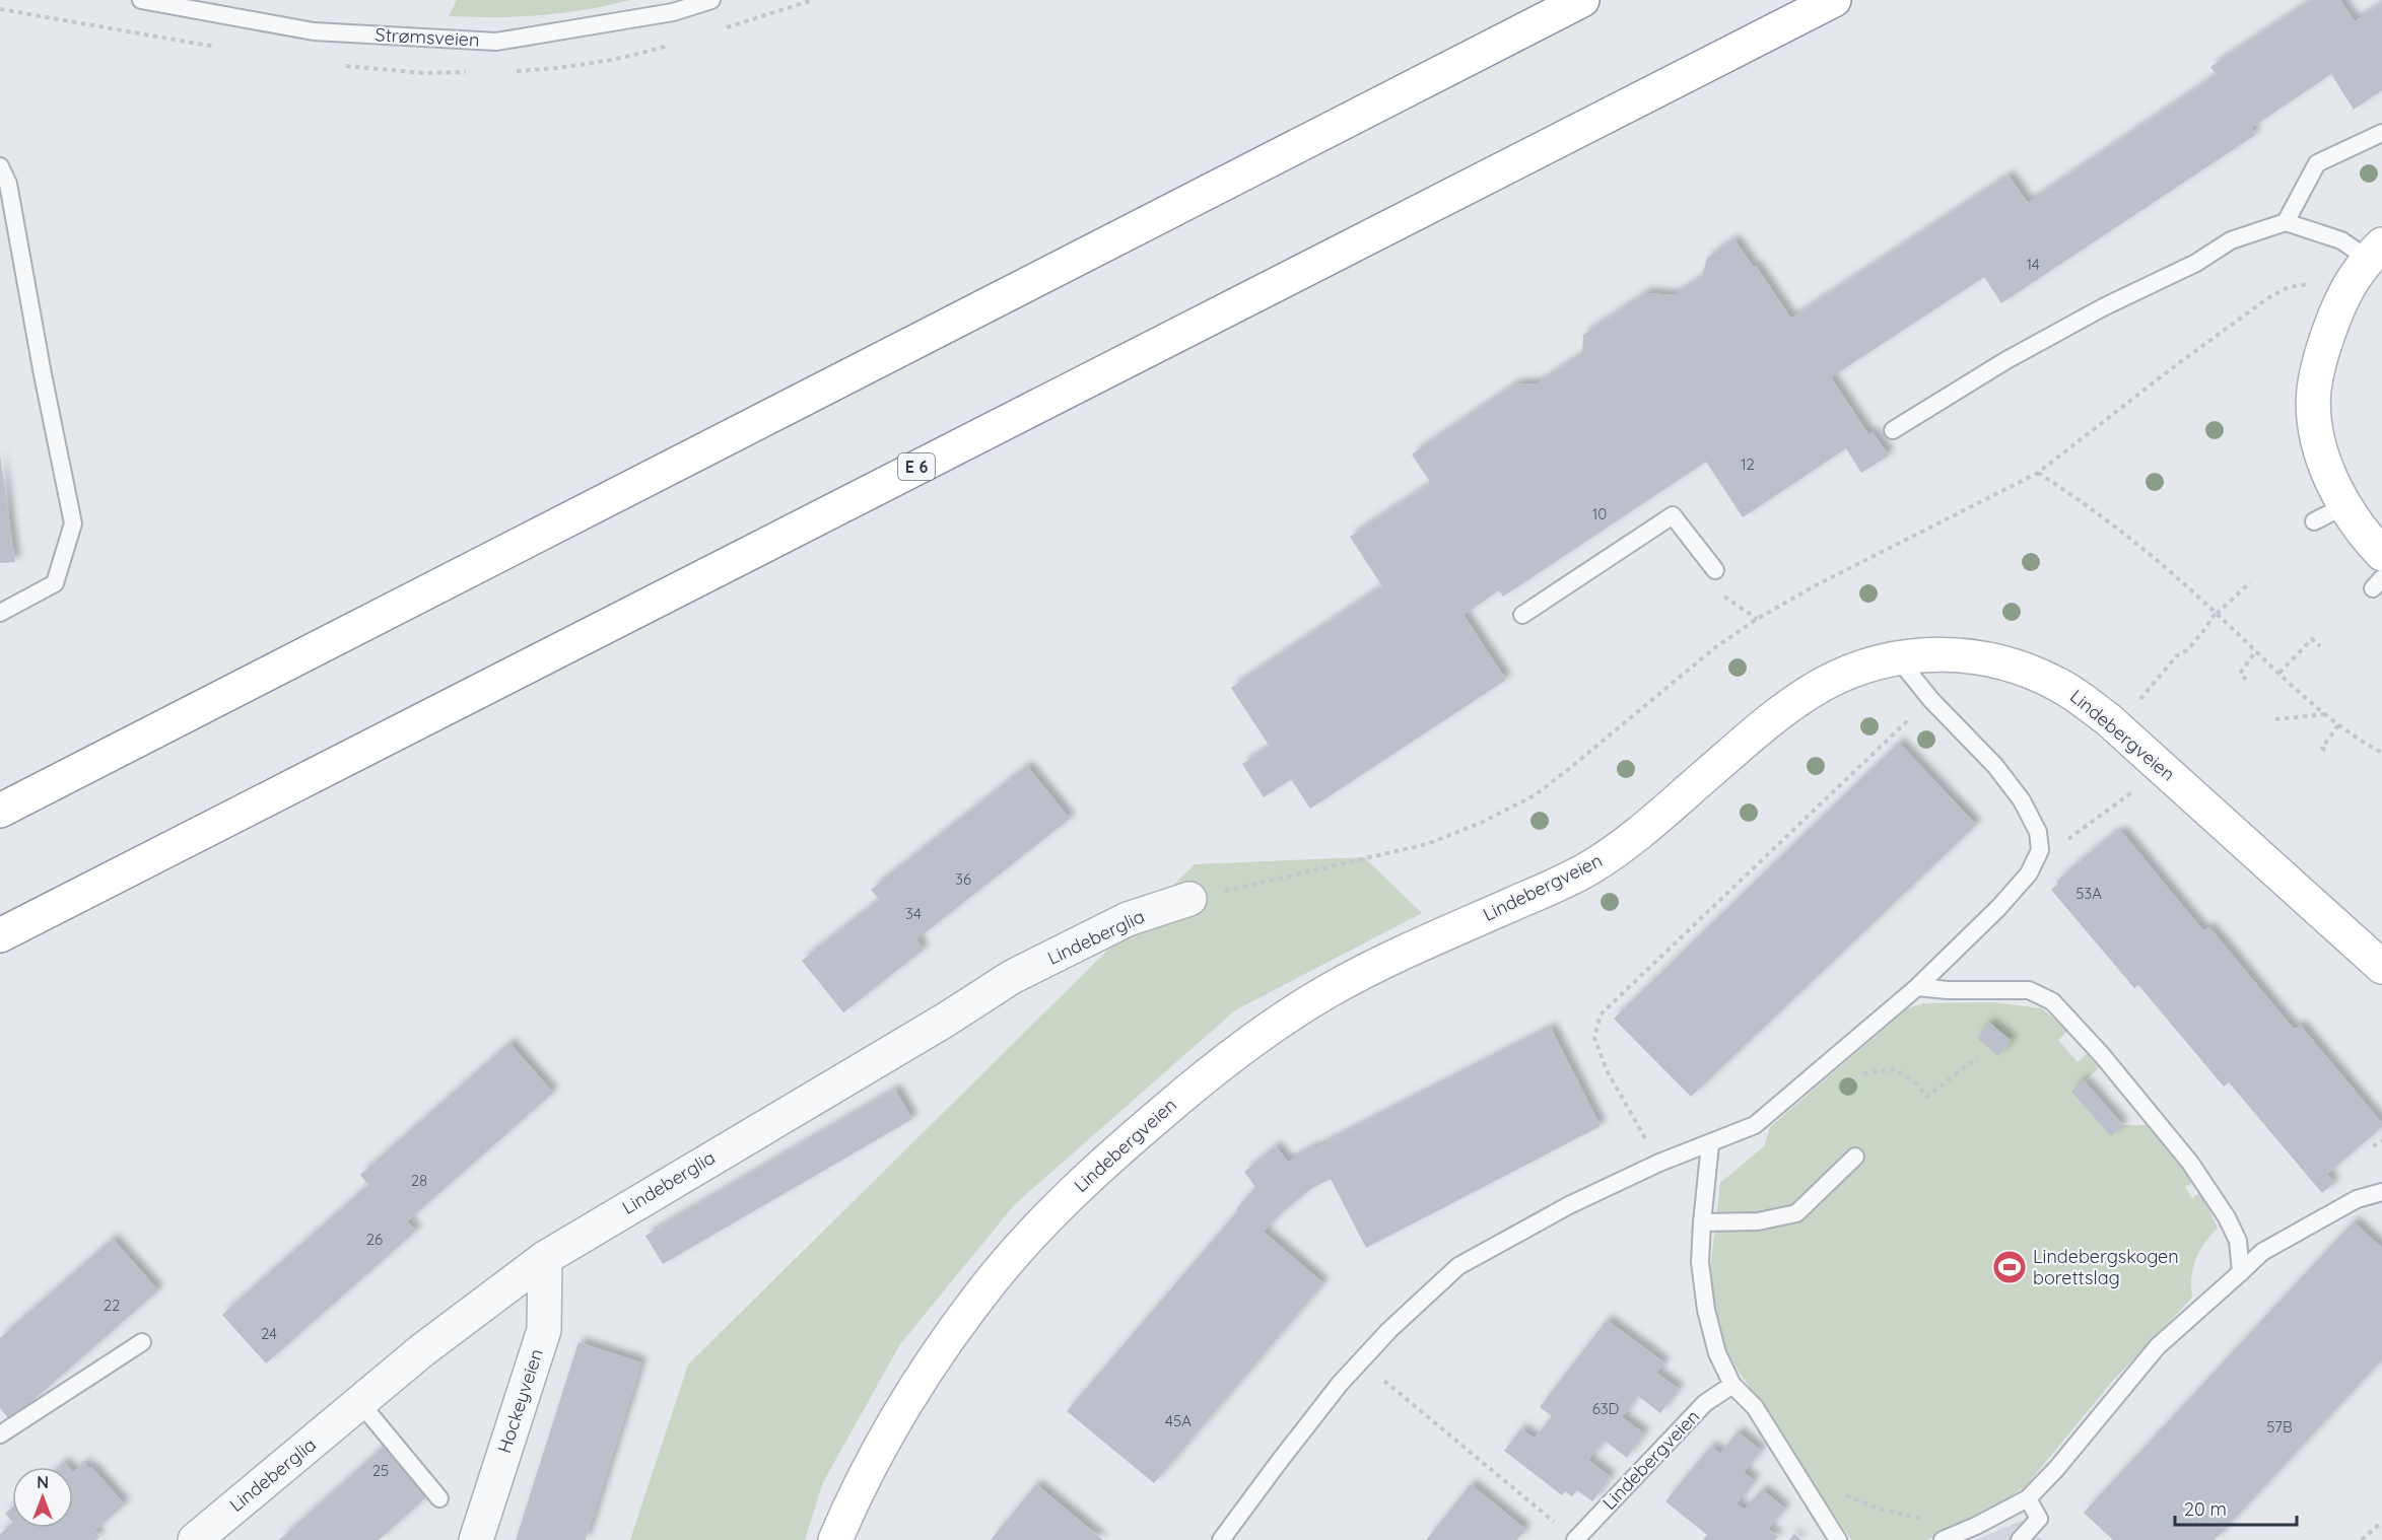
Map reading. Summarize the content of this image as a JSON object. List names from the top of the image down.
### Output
{
  "streets": {
    "main road": ["E 6", "Lindebergveien"],
    "street": ["Lindeberglia", "Hockeyveien"],
    "lane": ["Strømsveien"]
  },
  "crossings": [
    ["Lindeberglia", "Hockeyveien"]
  ],
  "places": {
    "sports": ["Lindebergskogen borettslag"]
  },
  "house_numbers": [
    "14",
    "12",
    "10",
    "36",
    "53A",
    "34",
    "28",
    "26",
    "22",
    "24",
    "63D",
    "45A",
    "57B",
    "25"
  ],
  "scale_bar": "20 m",
  "north": "top"
}
